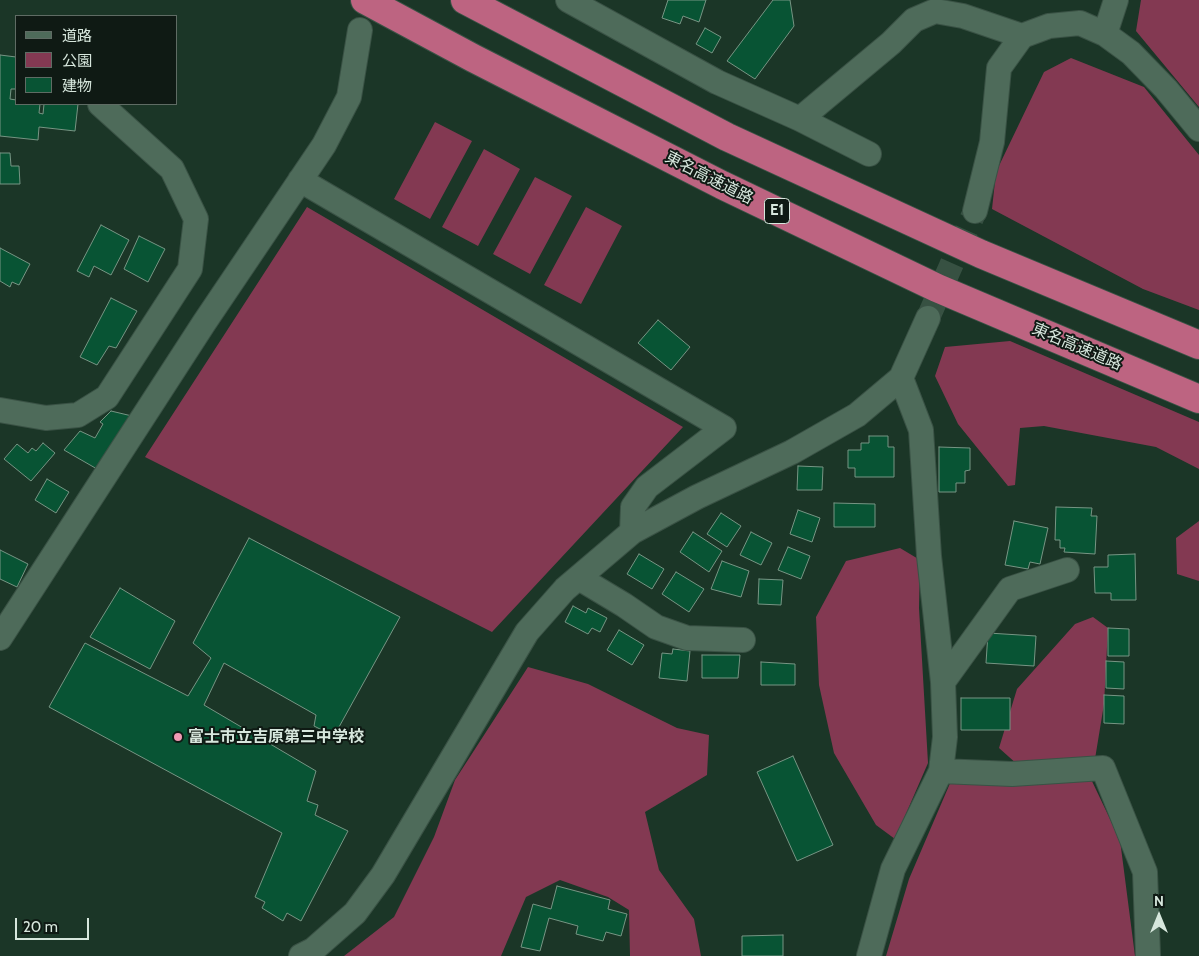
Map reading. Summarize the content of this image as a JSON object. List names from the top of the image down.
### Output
{
  "streets": {
    "highway": ["東名高速道路", "E1"]
  },
  "places": ["富士市立吉原第三中学校"],
  "legend": ["道路", "公園", "建物"],
  "scale_bar": "20 m",
  "north": "top"
}
